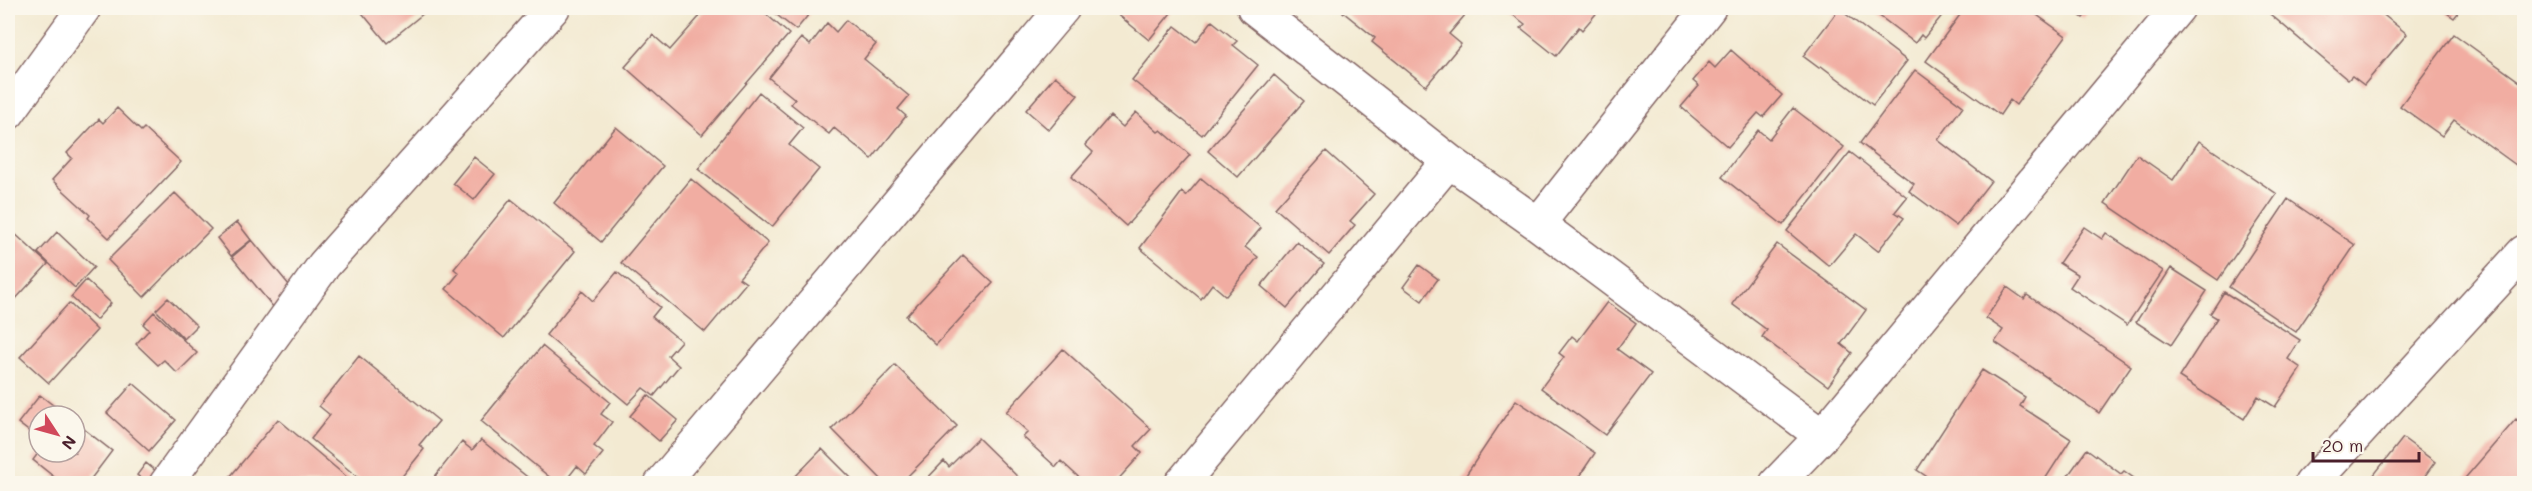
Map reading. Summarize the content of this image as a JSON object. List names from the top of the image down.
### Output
{
  "scale_bar": "20 m",
  "north": "bottom right"
}
